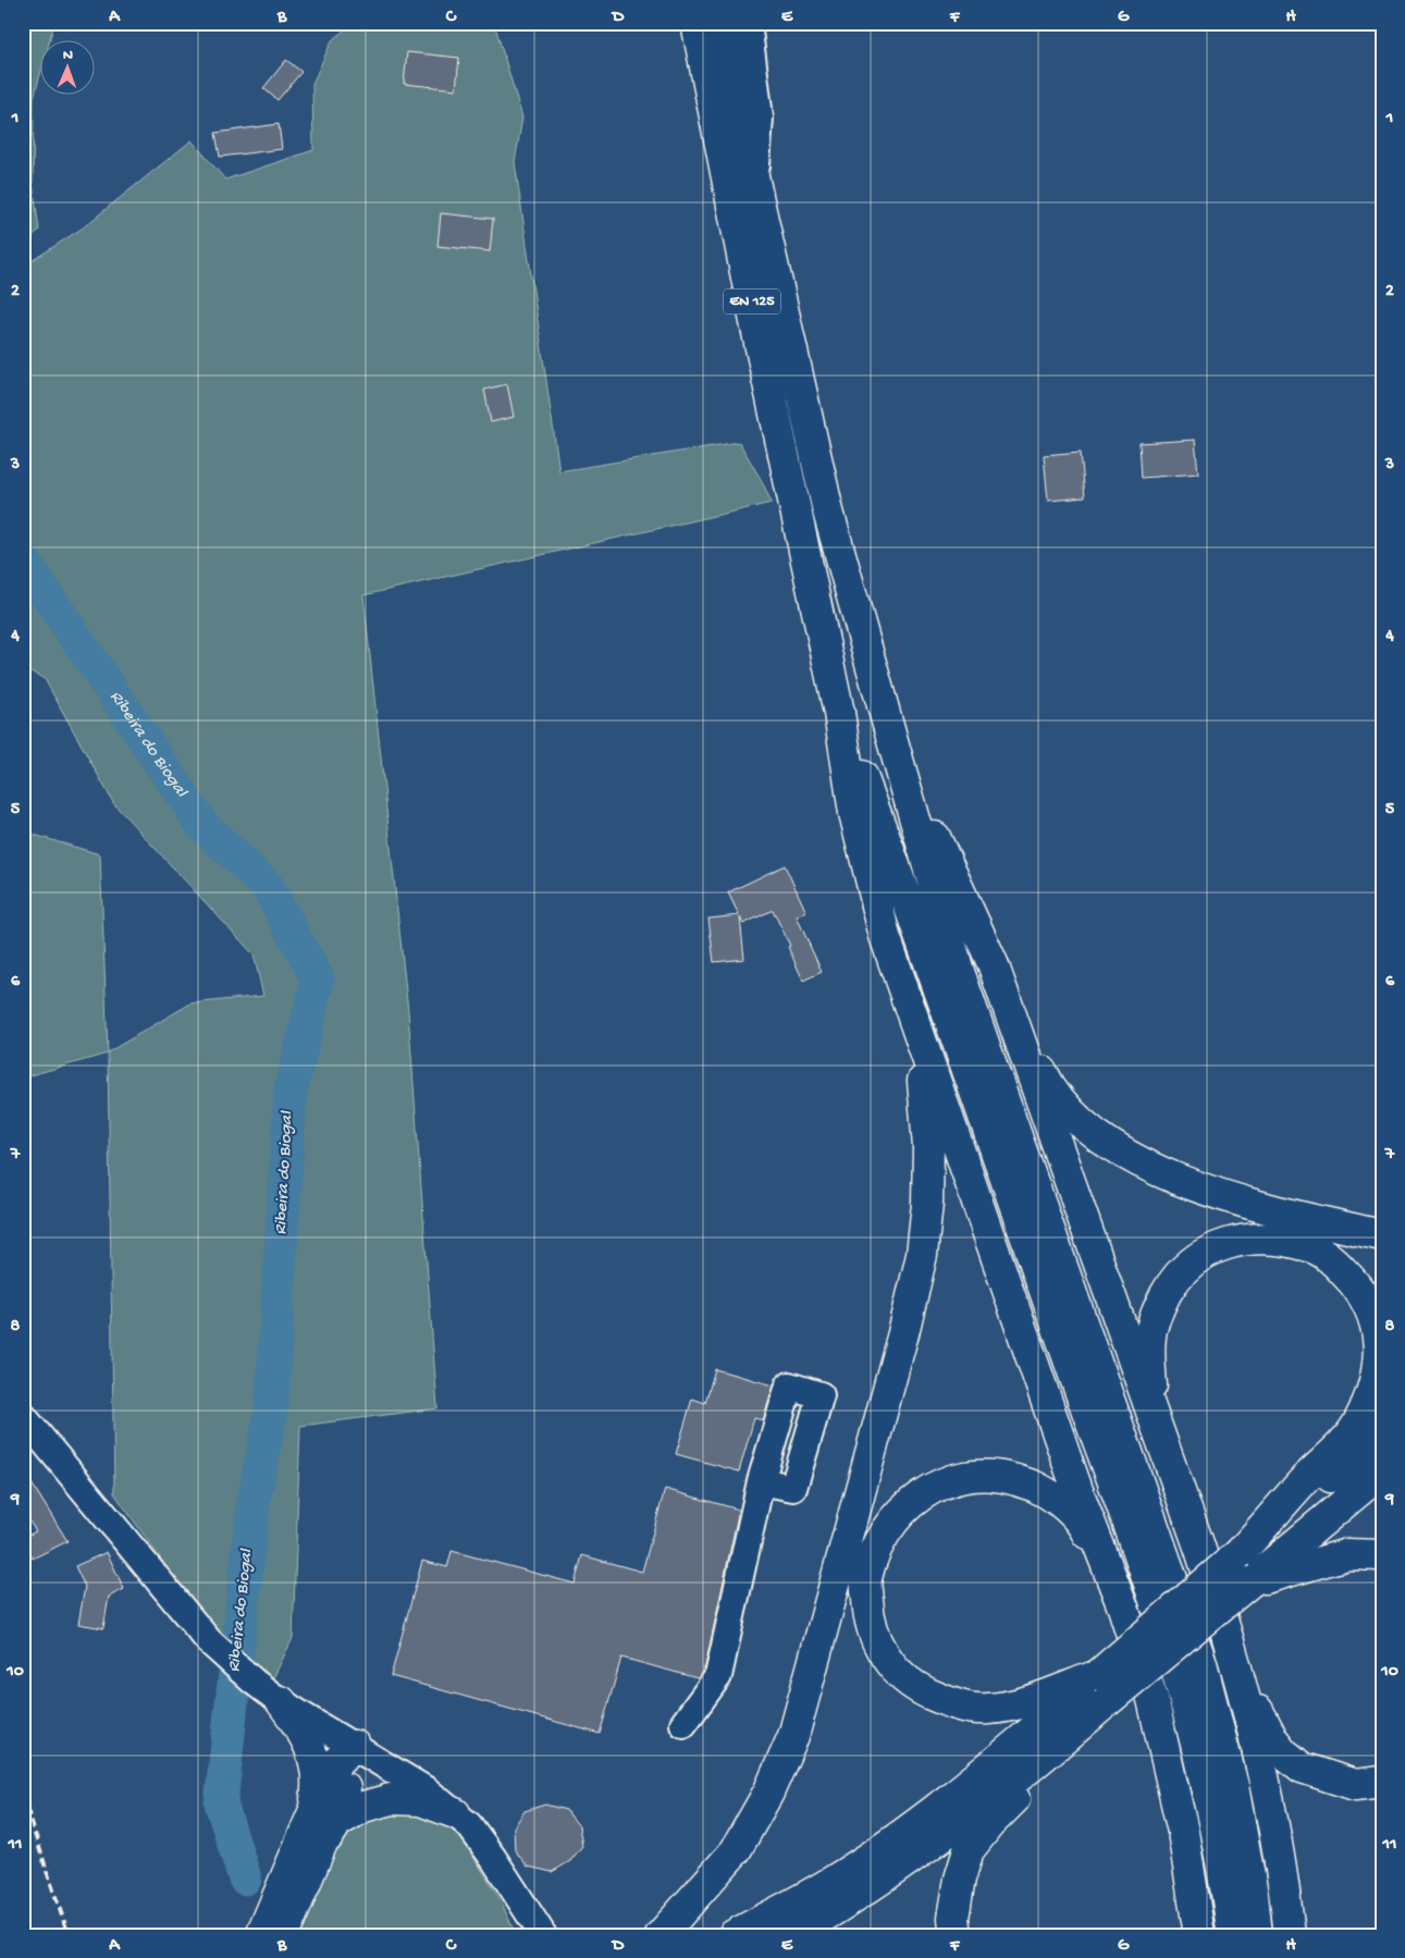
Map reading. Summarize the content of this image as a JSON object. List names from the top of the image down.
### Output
{
  "streets": {
    "main road": ["EN 125"]
  },
  "water": ["Ribeira do Biogal"],
  "north": "top",
  "grid": {
    "columns": [
      "A",
      "B",
      "C",
      "D",
      "E",
      "F",
      "G",
      "H"
    ],
    "rows": [
      "1",
      "2",
      "3",
      "4",
      "5",
      "6",
      "7",
      "8",
      "9",
      "10",
      "11"
    ]
  }
}
